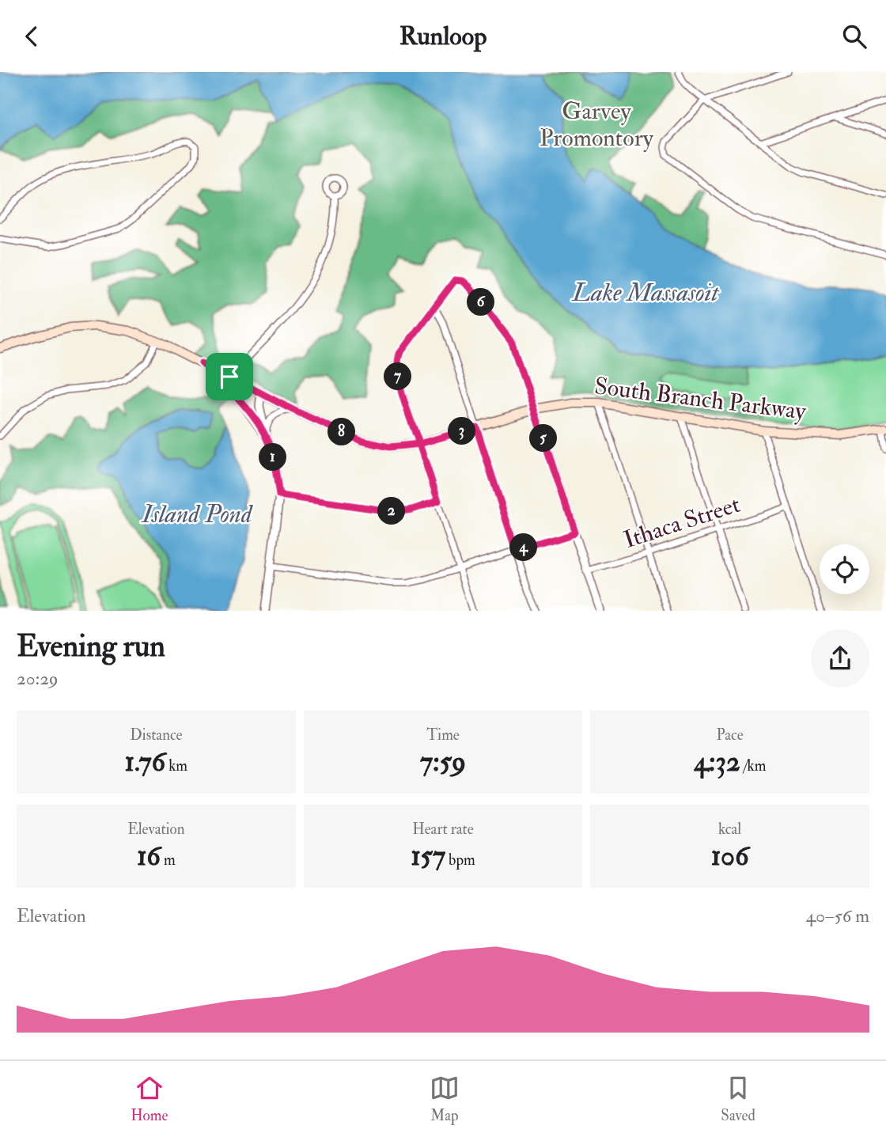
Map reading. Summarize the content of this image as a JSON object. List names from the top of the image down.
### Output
{
  "streets": {
    "main road": ["South Branch Parkway"],
    "street": ["Ithaca Street"]
  },
  "water": ["Lake Massasoit", "Island Pond"],
  "parks": ["Garvey Promontory"],
  "page": {
    "header": "Runloop",
    "pins": [
      "6",
      "7",
      "3",
      "8",
      "5",
      "1",
      "2",
      "4"
    ],
    "heading": ["Evening run", "20:29"],
    "stats": [
      ["Distance", "1.76 km"],
      ["Time", "7:59"],
      ["Pace", "4:32 /km"],
      ["Elevation", "16 m"],
      ["Heart rate", "157 bpm"],
      ["kcal", "106"]
    ],
    "chart": ["Elevation", "40–56 m"],
    "tabs": ["Home", "Map", "Saved"]
  }
}
